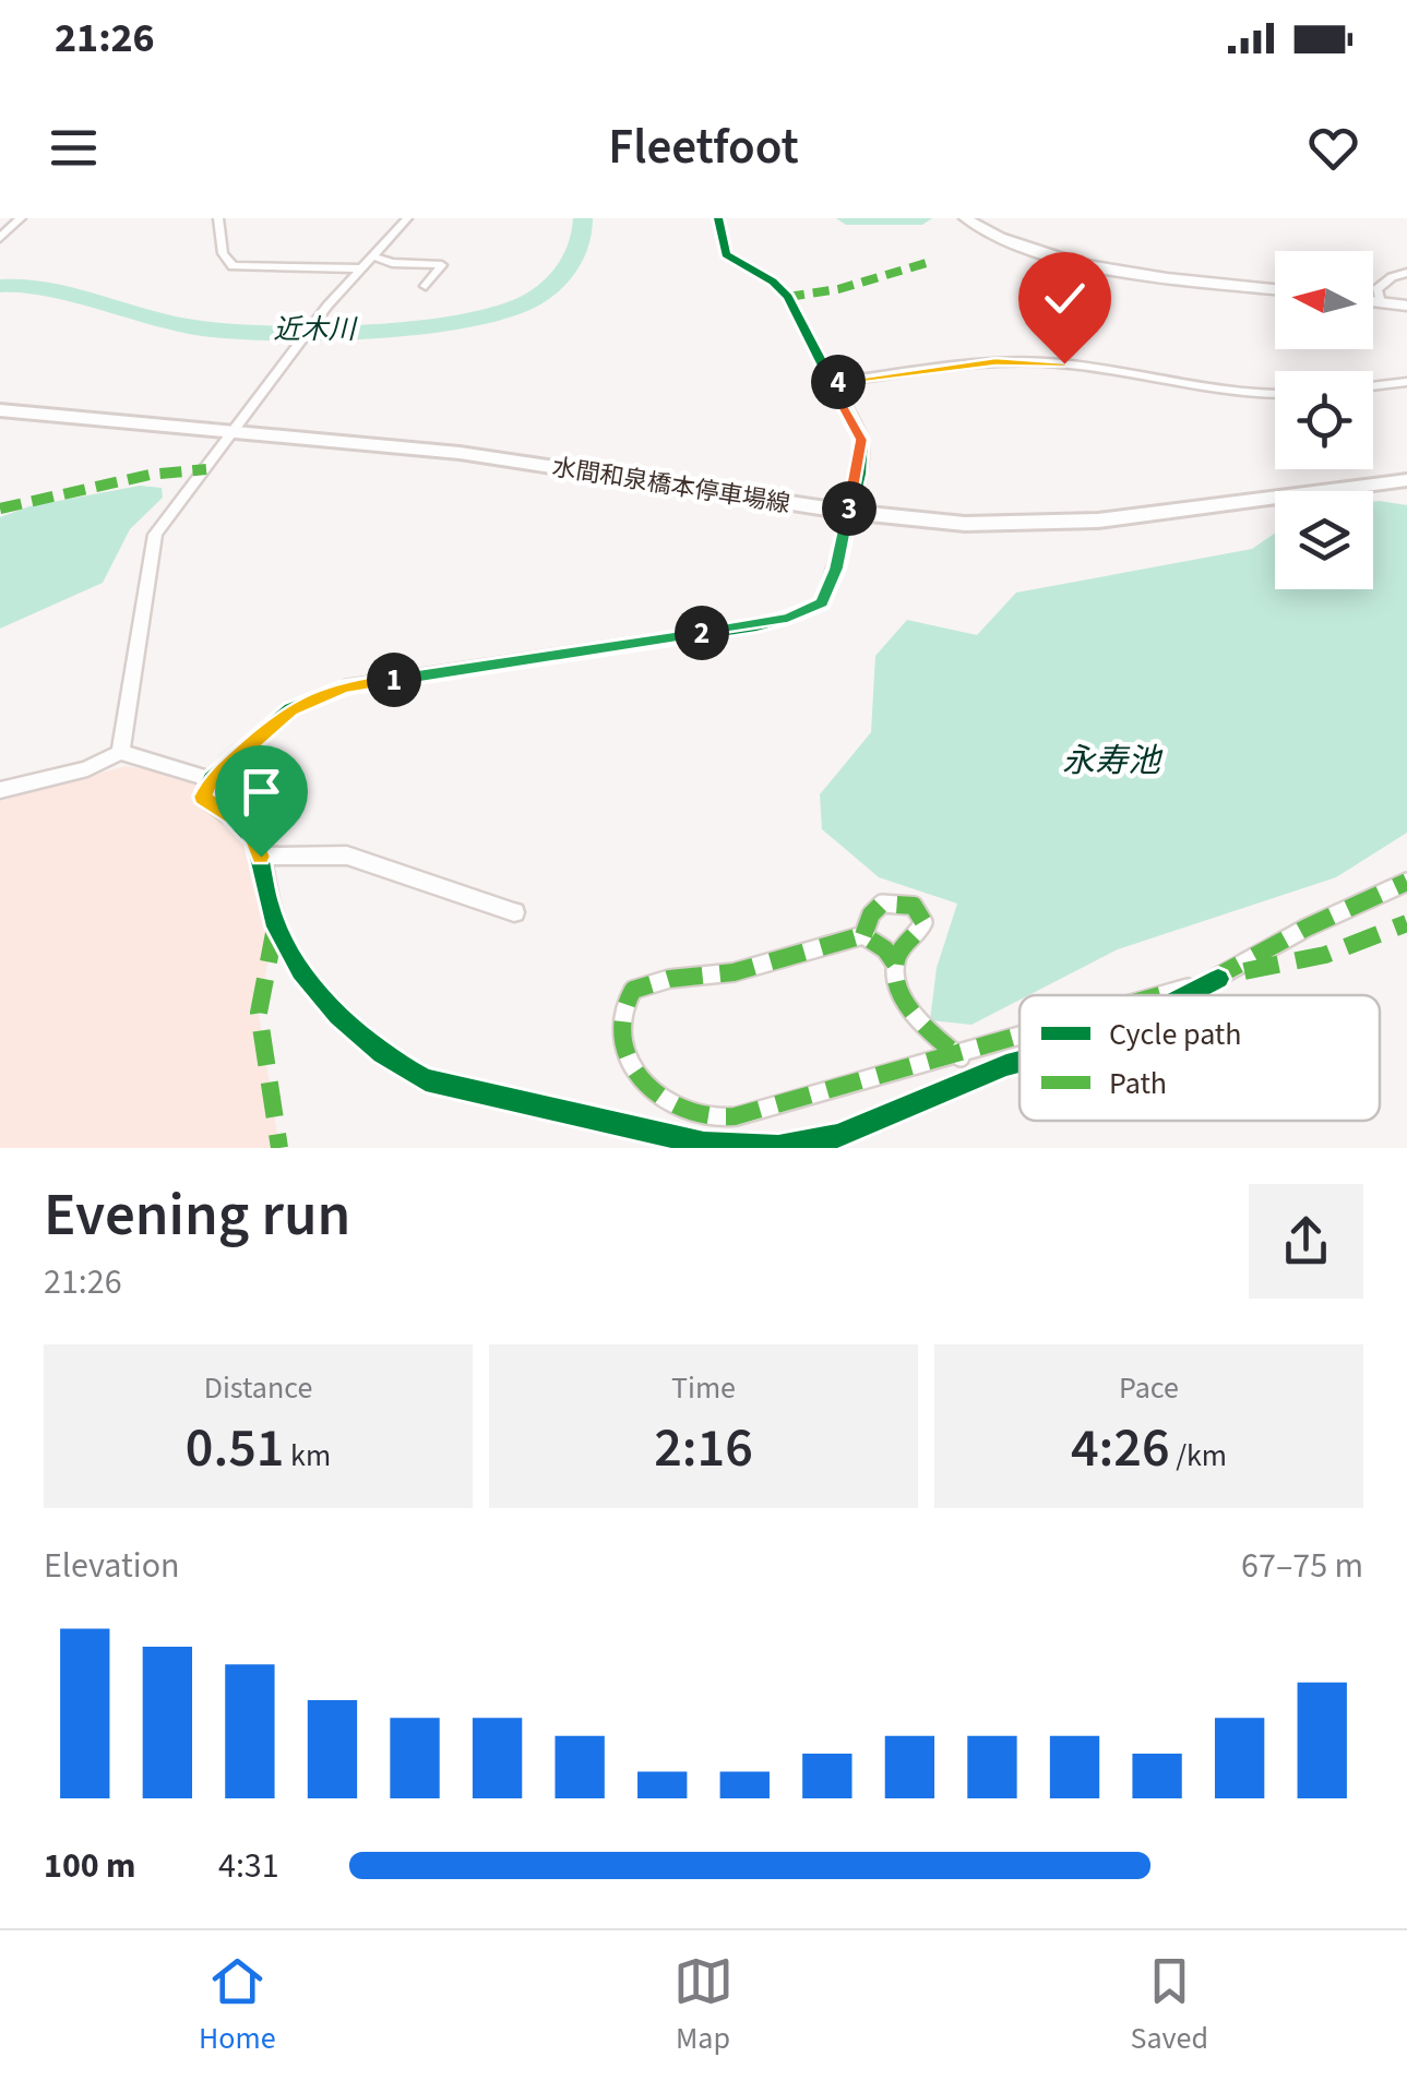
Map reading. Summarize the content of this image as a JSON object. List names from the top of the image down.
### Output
{
  "streets": {
    "main road": ["水間和泉橋本停車場線"]
  },
  "water": ["近木川", "永寿池"],
  "legend": ["Cycle path", "Path"],
  "north": "left",
  "page": {
    "status": "21:26",
    "header": "Fleetfoot",
    "pins": [
      "4",
      "3",
      "2",
      "1"
    ],
    "heading": ["Evening run", "21:26"],
    "stats": [
      ["Distance", "0.51 km"],
      ["Time", "2:16"],
      ["Pace", "4:26 /km"]
    ],
    "chart": ["Elevation", "67–75 m"],
    "list": [
      {
        "name": "100 m",
        "note": "4:31"
      }
    ],
    "tabs": ["Home", "Map", "Saved"]
  }
}
